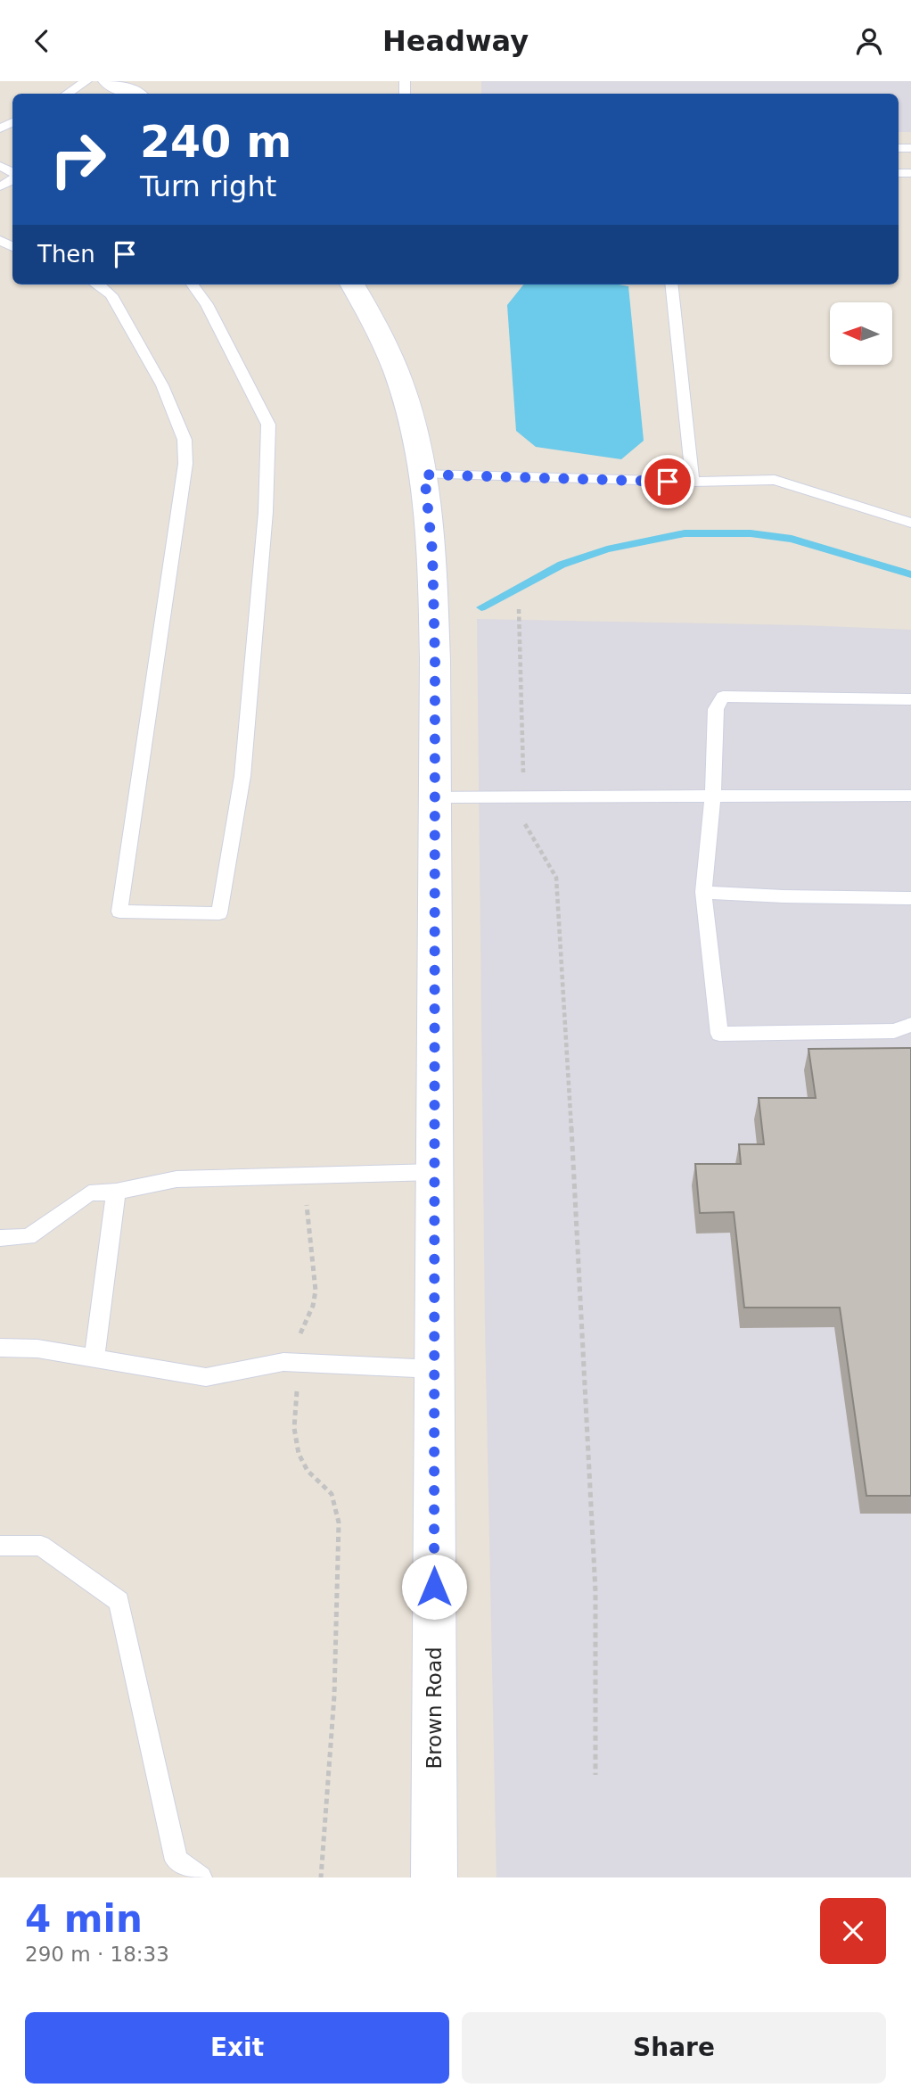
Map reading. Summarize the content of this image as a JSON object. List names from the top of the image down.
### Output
{
  "streets": {
    "main road": ["Brown Road"]
  },
  "north": "left",
  "page": {
    "header": "Headway",
    "turn": ["240 m", "Turn right"],
    "then": "Then",
    "heading": ["4 min", "290 m · 18:33"],
    "buttons": ["Exit", "Share"]
  }
}
